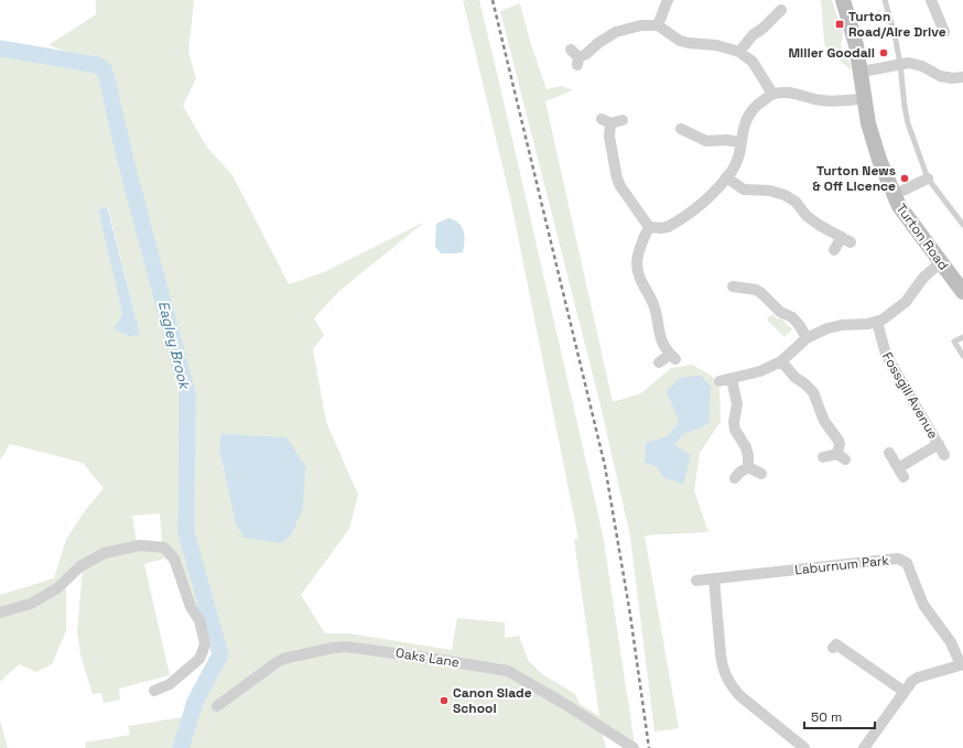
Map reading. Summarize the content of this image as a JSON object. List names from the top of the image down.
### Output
{
  "streets": {
    "main road": ["Turton Road"],
    "street": ["Fossgill Avenue", "Laburnum Park", "Oaks Lane"]
  },
  "water": ["Eagley Brook"],
  "places": {
    "transit": ["Turton Road/Aire Drive"],
    "other": ["Miller Goodall", "Turton News & Off Licence", "Canon Slade School"]
  },
  "scale_bar": "50 m"
}
